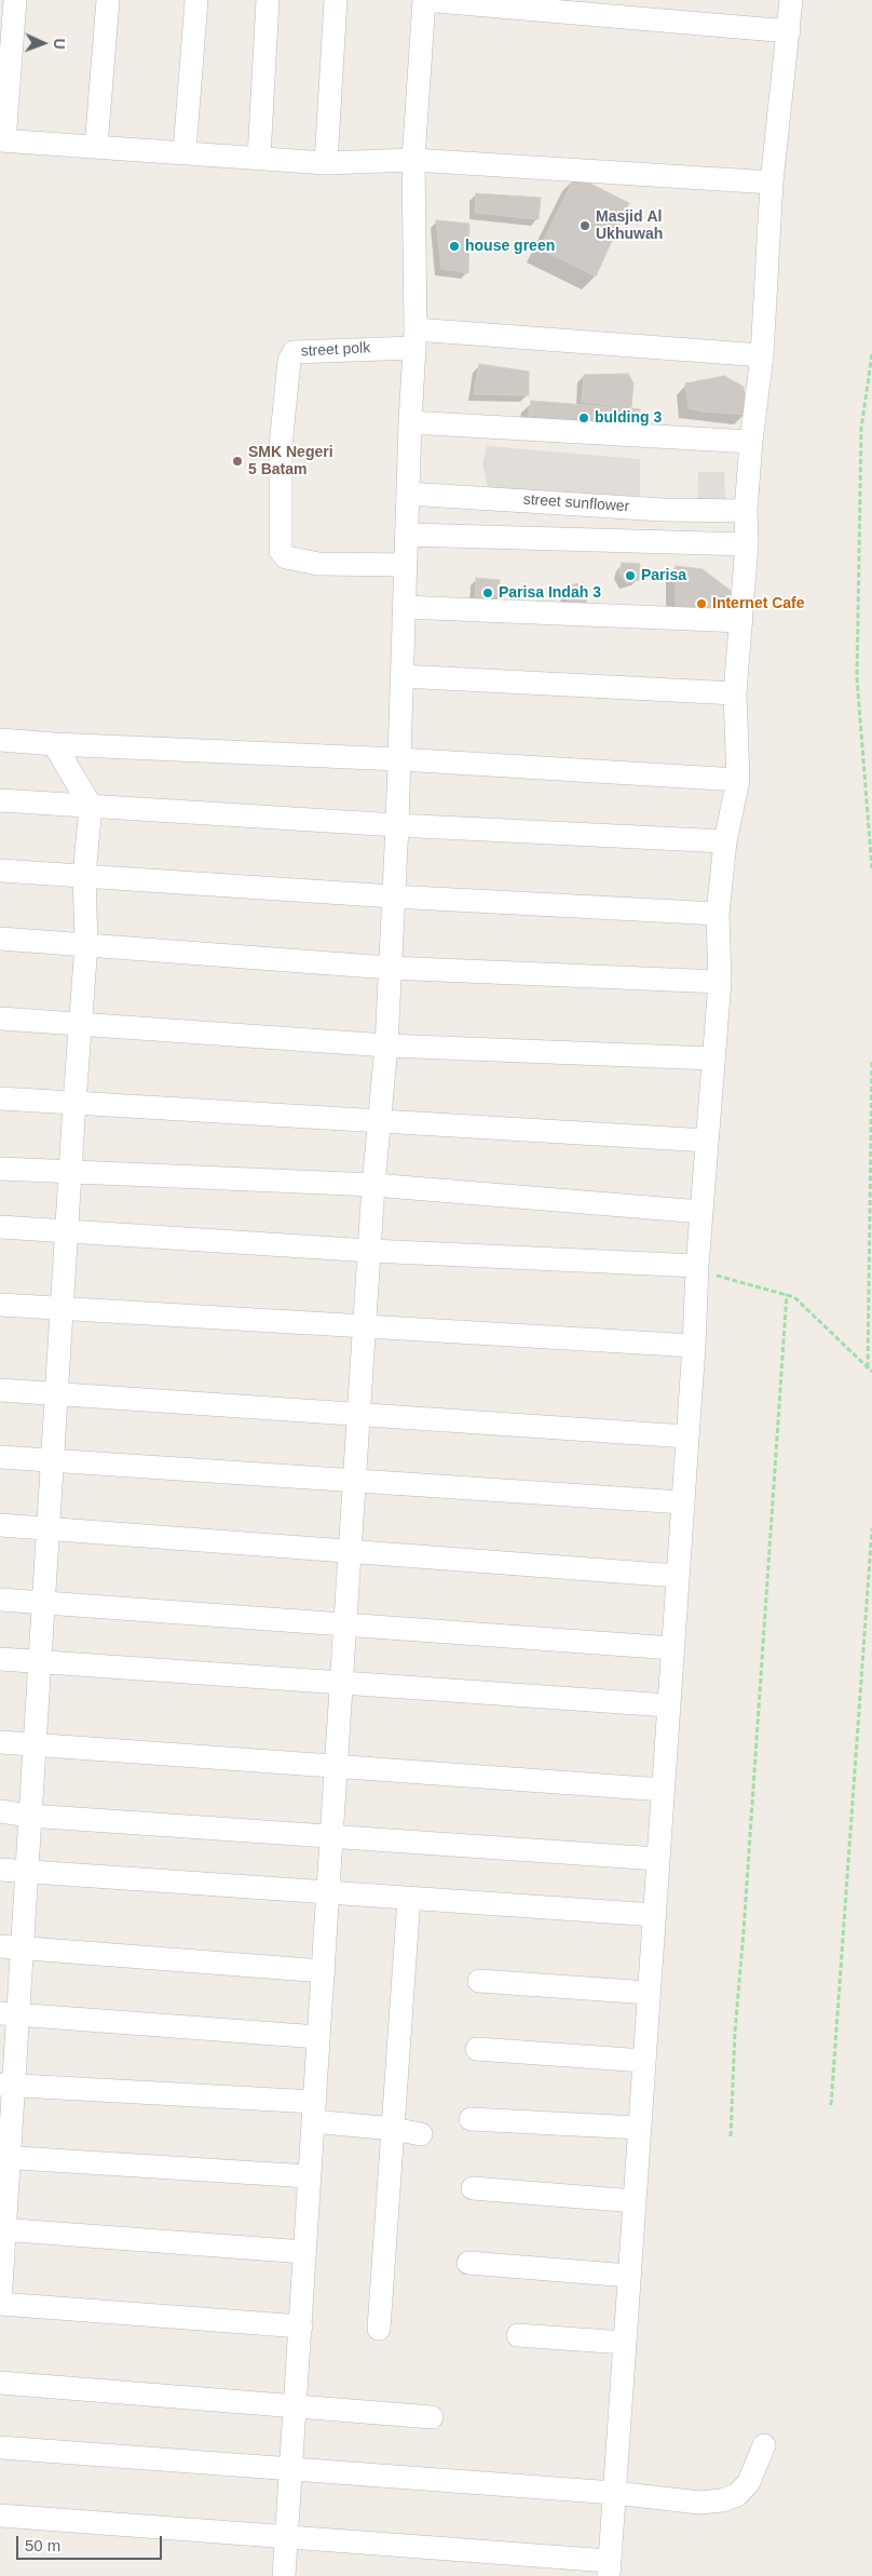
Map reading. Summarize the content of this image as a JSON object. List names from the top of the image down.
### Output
{
  "streets": {
    "street": ["street polk", "street sunflower"]
  },
  "places": [
    "Masjid Al Ukhuwah",
    "house green",
    "bulding 3",
    "SMK Negeri 5 Batam",
    "Parisa",
    "Parisa Indah 3",
    "Internet Cafe"
  ],
  "scale_bar": "50 m",
  "north": "right"
}
